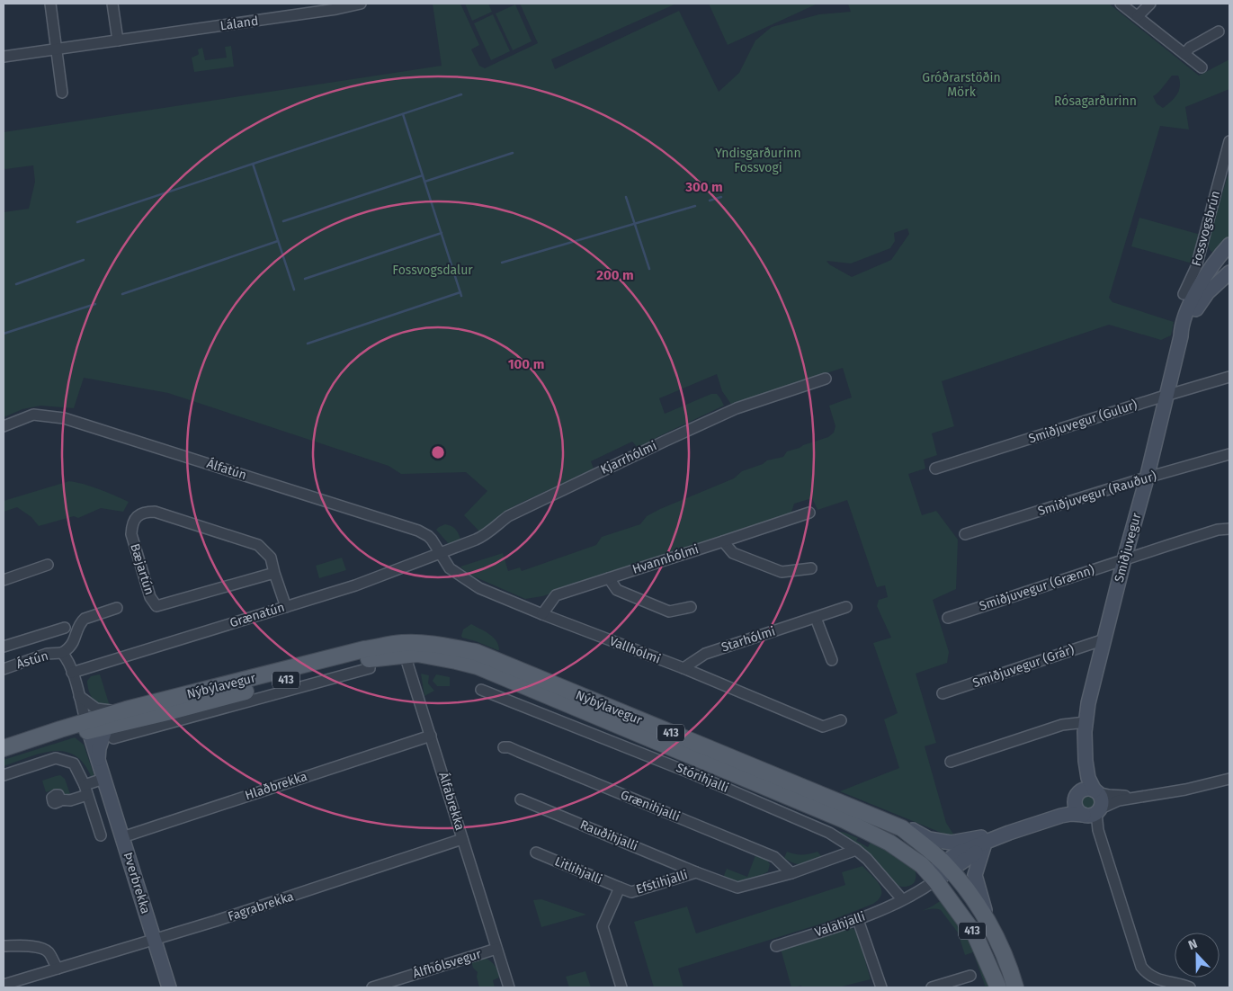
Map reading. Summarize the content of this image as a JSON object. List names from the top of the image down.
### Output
{
  "streets": {
    "main road": ["413", "Nýbýlavegur"],
    "street": [
      "Láland",
      "Fossvogsbrún",
      "Smiðjuvegur (Gulur)",
      "Kjarrhólmi",
      "Álfatún",
      "Smiðjuvegur (Rauður)",
      "Smiðjuvegur",
      "Hvannhólmi",
      "Bæjartún",
      "Smiðjuvegur (Grænn)",
      "Grænatún",
      "Starhólmi",
      "Vallhólmi",
      "Ástún",
      "Smiðjuvegur (Grár)",
      "Stórihjalli",
      "Hlaðbrekka",
      "Álfabrekka",
      "Grænihjalli",
      "Rauðihjalli",
      "Litlihjalli",
      "Efstihjalli",
      "Þverbrekka",
      "Fagrabrekka",
      "Valahjalli",
      "Álfhólsvegur"
    ]
  },
  "crossings": [
    ["Smiðjuvegur (Gulur)", "Smiðjuvegur"],
    ["Kjarrhólmi", "Álfatún"],
    ["Kjarrhólmi", "Grænatún"],
    ["Kjarrhólmi", "Vallhólmi"],
    ["Álfatún", "Grænatún"],
    ["Álfatún", "Vallhólmi"],
    ["Smiðjuvegur (Rauður)", "Smiðjuvegur"],
    ["Smiðjuvegur", "Smiðjuvegur (Grænn)"],
    ["Smiðjuvegur", "Smiðjuvegur (Grár)"],
    ["Hvannhólmi", "Vallhólmi"],
    ["Bæjartún", "Grænatún"],
    ["Grænatún", "Vallhólmi"],
    ["Starhólmi", "Vallhólmi"],
    ["Nýbýlavegur", "Stórihjalli"],
    ["Nýbýlavegur", "Álfabrekka"],
    ["Nýbýlavegur", "Þverbrekka"],
    ["Nýbýlavegur", "Valahjalli"],
    ["Stórihjalli", "Efstihjalli"],
    ["Stórihjalli", "Valahjalli"],
    ["Hlaðbrekka", "Álfabrekka"],
    ["Hlaðbrekka", "Þverbrekka"],
    ["Álfabrekka", "Fagrabrekka"],
    ["Álfabrekka", "Álfhólsvegur"],
    ["Grænihjalli", "Efstihjalli"],
    ["Rauðihjalli", "Efstihjalli"],
    ["Litlihjalli", "Efstihjalli"],
    ["Þverbrekka", "Fagrabrekka"]
  ],
  "parks": [
    "Gróðrarstöðin Mörk",
    "Rósagarðurinn",
    "Yndisgarðurinn Fossvogi",
    "Fossvogsdalur"
  ],
  "north": "top",
  "rings": ["300 m", "200 m", "100 m"]
}
